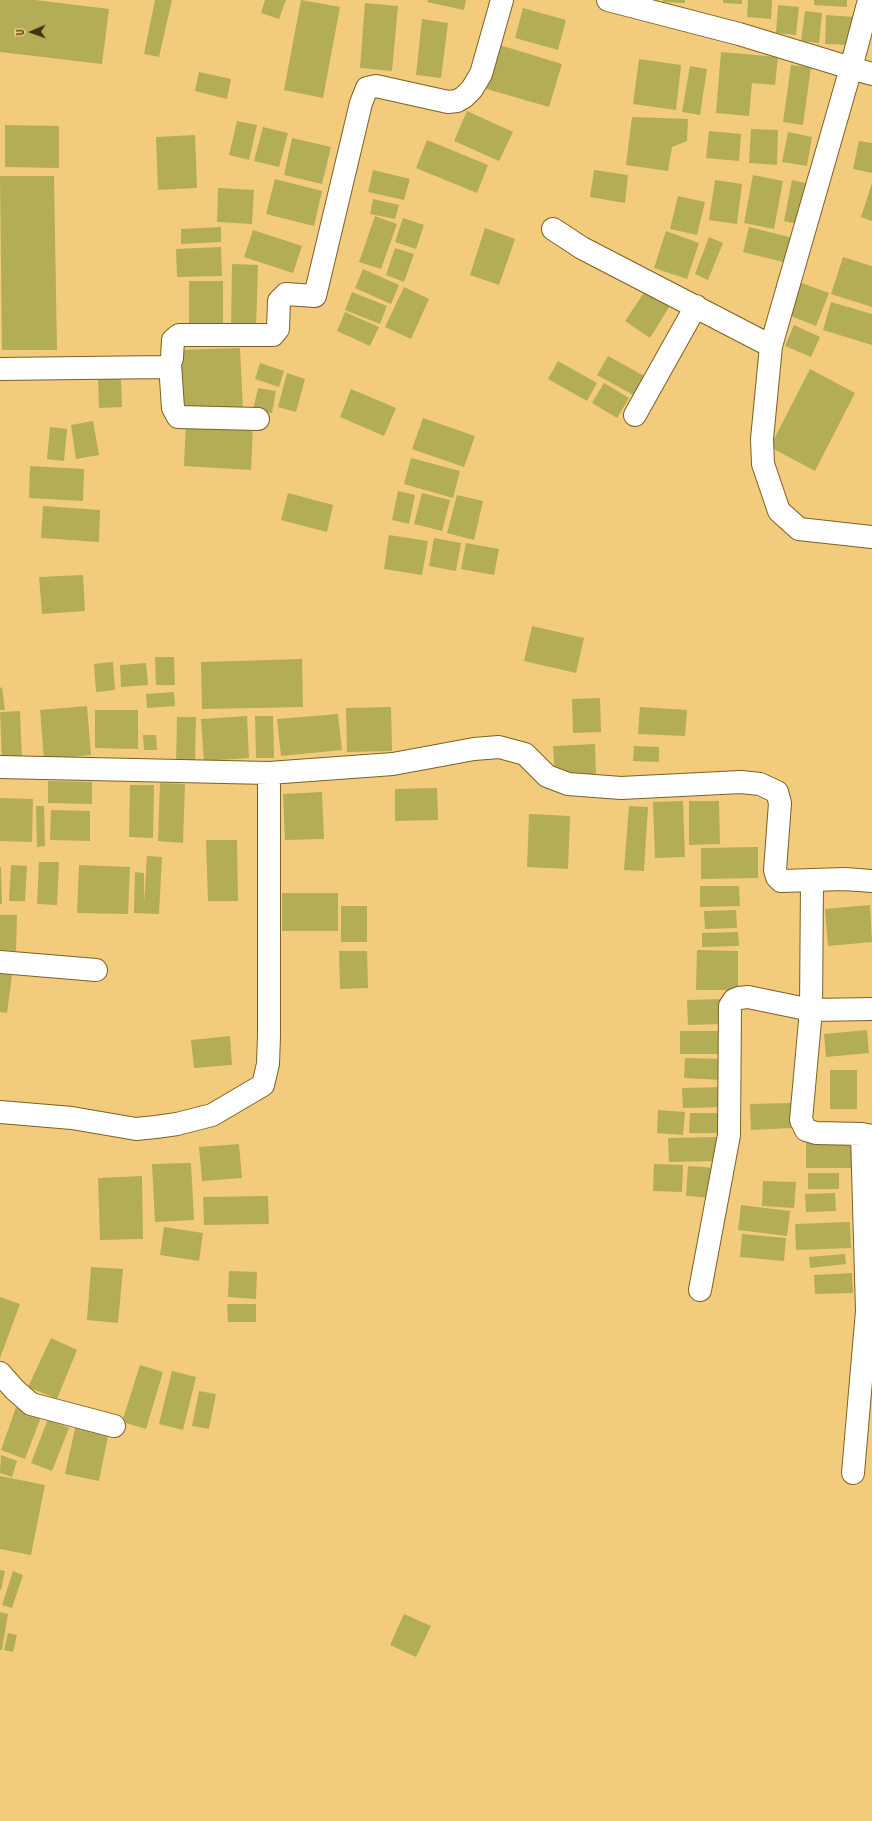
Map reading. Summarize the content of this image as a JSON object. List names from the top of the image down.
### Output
{
  "north": "left"
}
